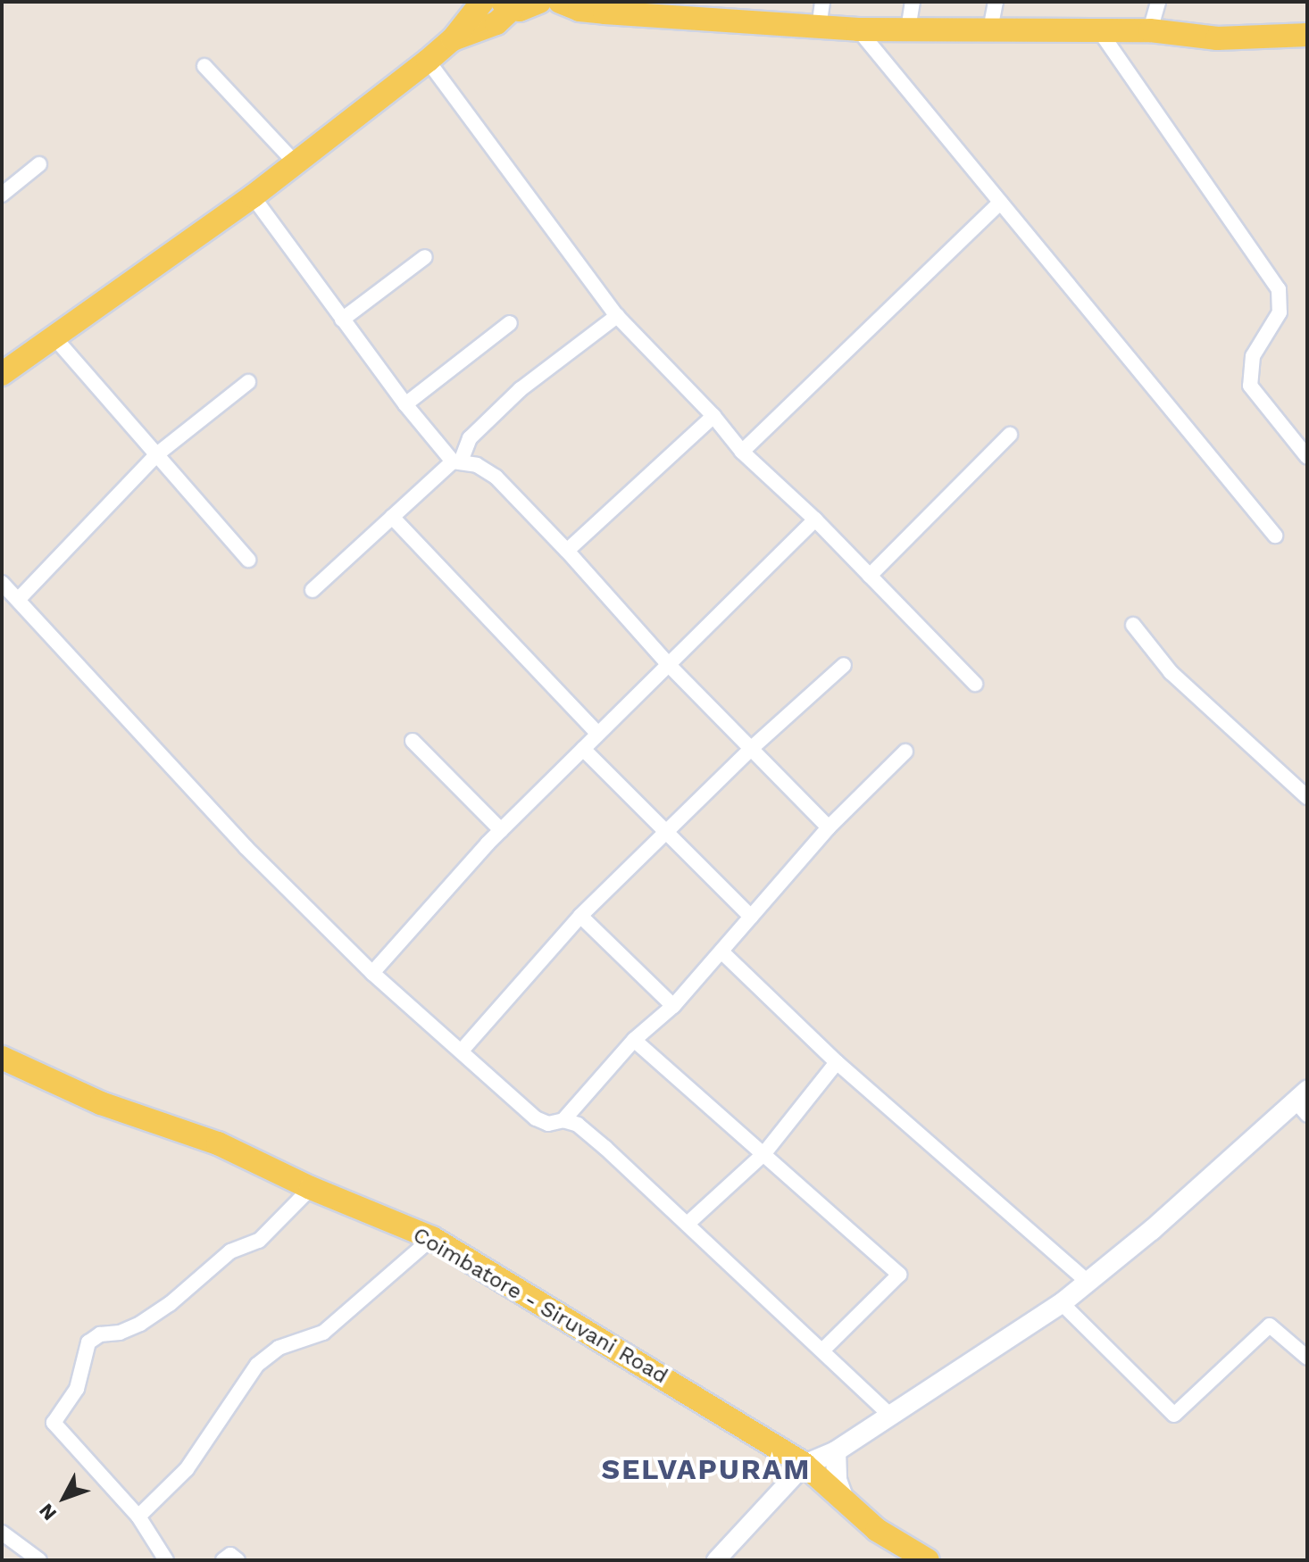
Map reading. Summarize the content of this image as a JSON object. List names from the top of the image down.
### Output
{
  "streets": {
    "main road": ["Coimbatore - Siruvani Road"]
  },
  "districts": ["SELVAPURAM"],
  "north": "bottom left"
}
